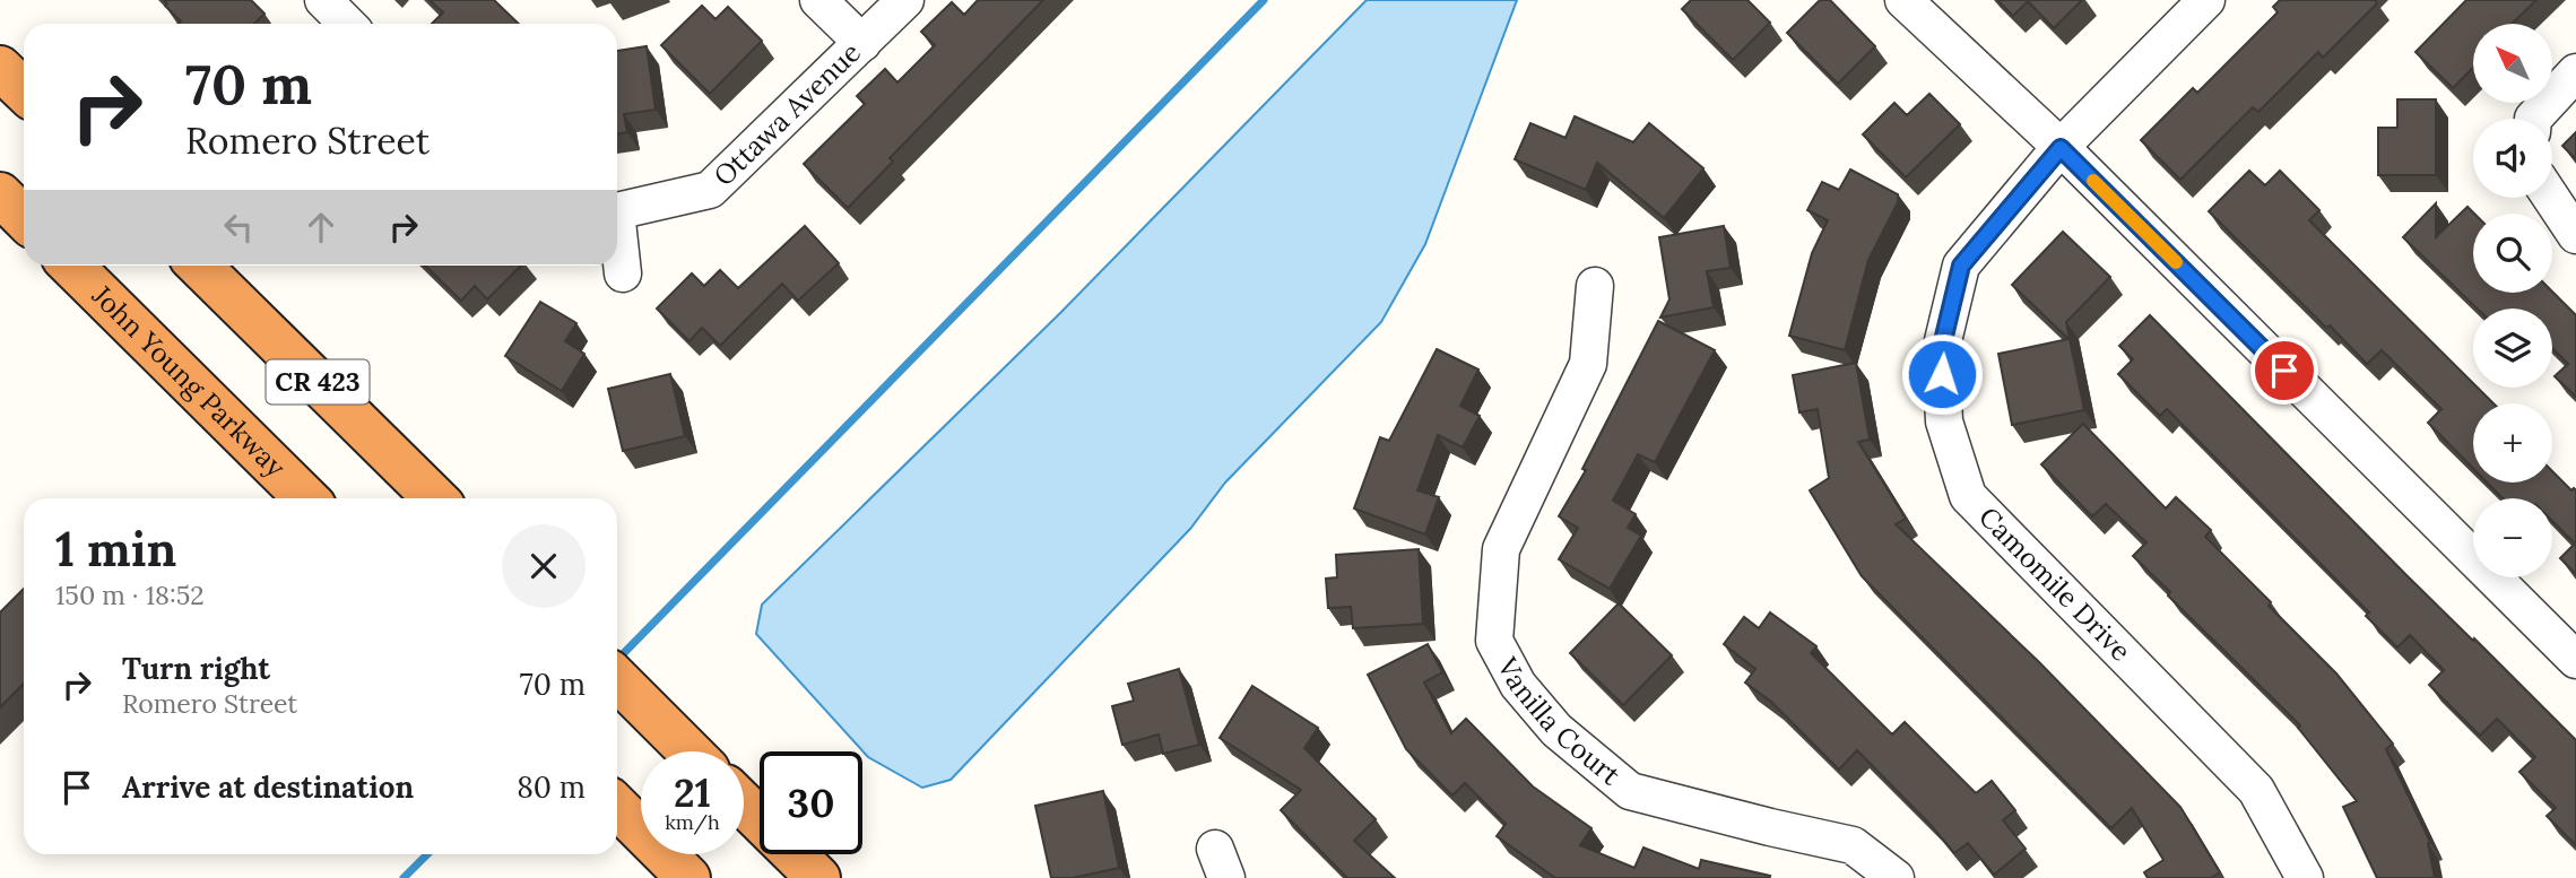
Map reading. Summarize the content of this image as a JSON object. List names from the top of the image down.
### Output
{
  "streets": {
    "highway": ["John Young Parkway", "CR 423"],
    "street": ["Ottawa Avenue", "Camomile Drive", "Vanilla Court"]
  },
  "north": "top left",
  "page": {
    "map_buttons": ["+", "−"],
    "turn": ["70 m", "Romero Street"],
    "heading": ["1 min", "150 m · 18:52"],
    "list": [
      {
        "name": "Turn right",
        "note": "Romero Street",
        "value": "70 m"
      },
      {
        "name": "Arrive at destination",
        "value": "80 m"
      }
    ],
    "speed": "21 km/h",
    "limit": "30"
  }
}
